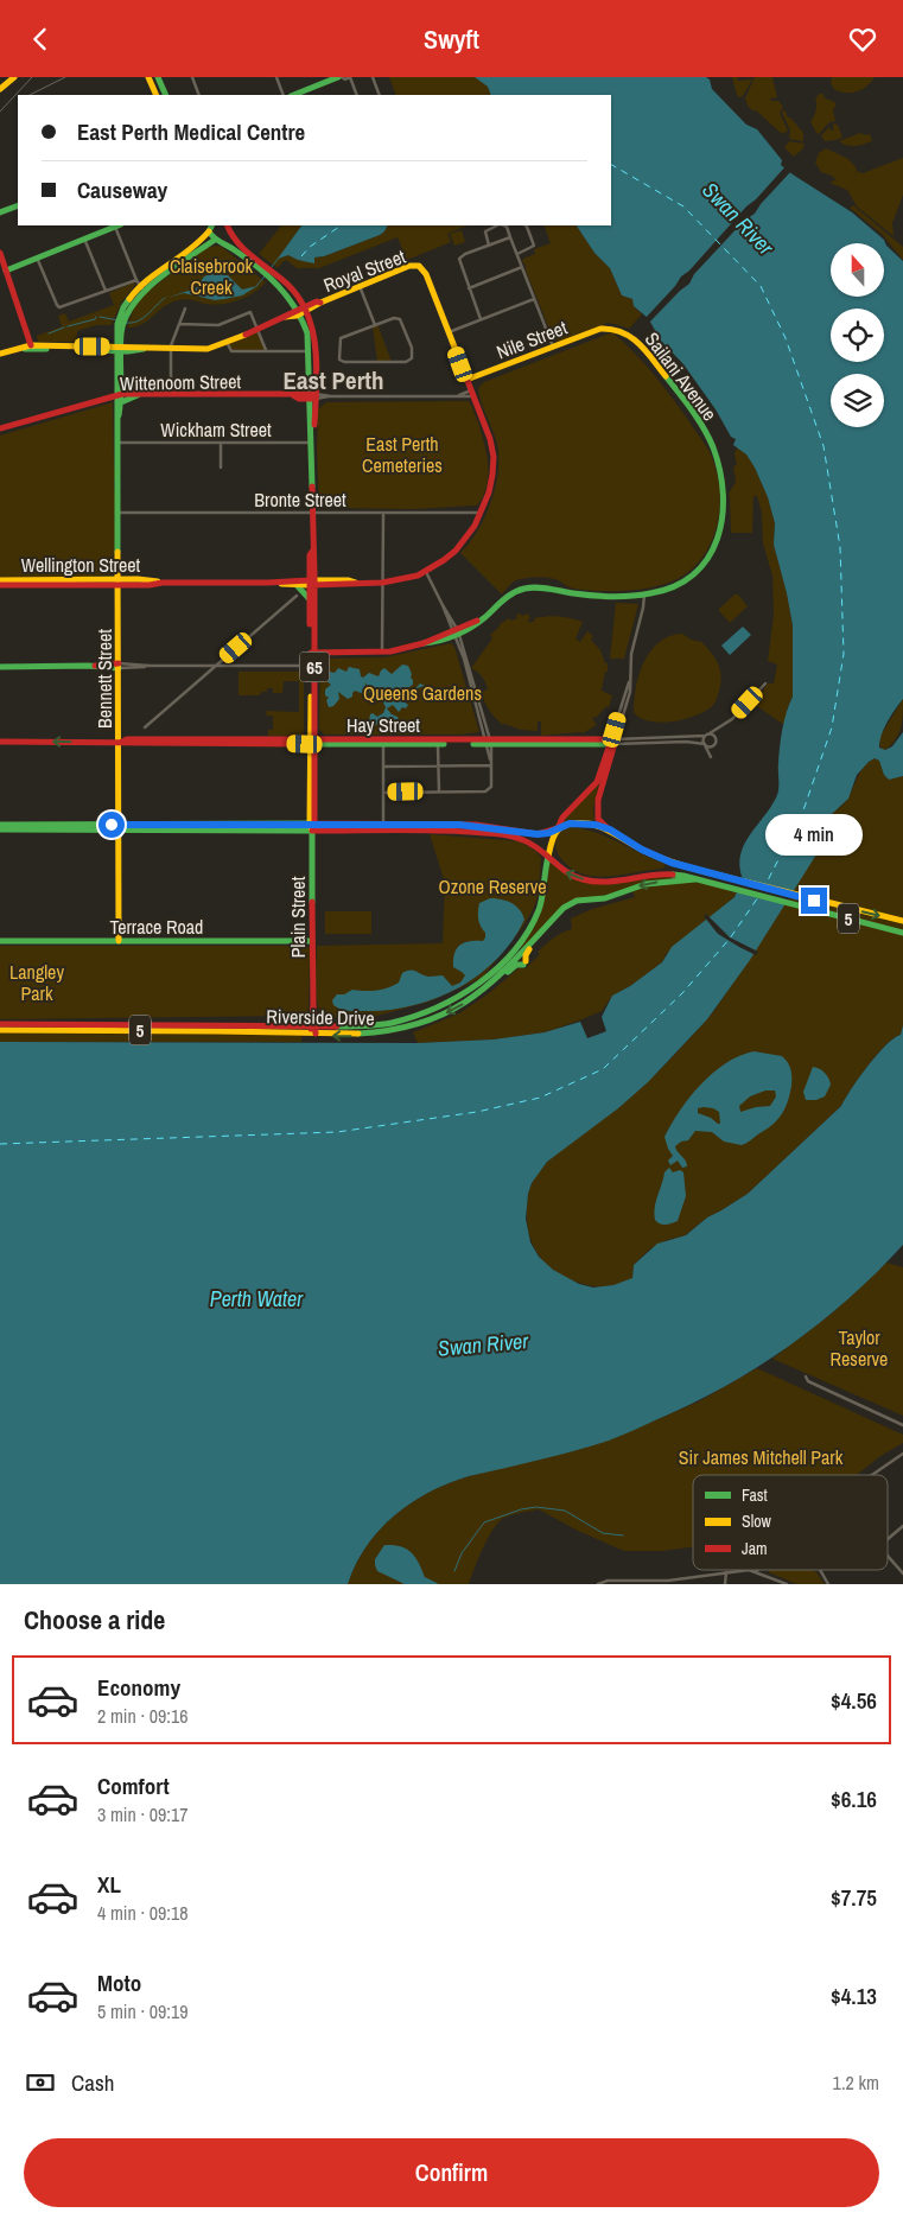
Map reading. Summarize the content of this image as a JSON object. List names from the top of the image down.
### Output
{
  "streets": {
    "main road": [
      "Royal Street",
      "Nile Street",
      "Sailani Avenue",
      "Wittenoom Street",
      "Wellington Street",
      "65",
      "Bennett Street",
      "Hay Street",
      "Plain Street",
      "5",
      "Terrace Road",
      "Riverside Drive"
    ],
    "street": ["Wickham Street", "Bronte Street"]
  },
  "crossings": [
    ["Royal Street", "Bennett Street"],
    ["Royal Street", "Plain Street"],
    ["Nile Street", "Sailani Avenue"],
    ["Wittenoom Street", "Bennett Street"],
    ["Wittenoom Street", "Plain Street"],
    ["Wickham Street", "Bennett Street"],
    ["Wickham Street", "Plain Street"],
    ["Bronte Street", "Bennett Street"],
    ["Bronte Street", "Plain Street"],
    ["Wellington Street", "Bennett Street"],
    ["Wellington Street", "Plain Street"],
    ["Bennett Street", "Hay Street"],
    ["Bennett Street", "Terrace Road"],
    ["Hay Street", "Plain Street"],
    ["Plain Street", "Terrace Road"],
    ["Plain Street", "Riverside Drive"],
    ["5", "Riverside Drive"]
  ],
  "districts": ["East Perth"],
  "water": ["Swan River", "Perth Water"],
  "parks": [
    "Claisebrook Creek",
    "East Perth Cemeteries",
    "Queens Gardens",
    "Ozone Reserve",
    "Langley Park",
    "Taylor Reserve",
    "Sir James Mitchell Park"
  ],
  "legend": ["Fast", "Slow", "Jam"],
  "north": "top",
  "page": {
    "header": "Swyft",
    "banner": ["East Perth Medical Centre", "Causeway"],
    "bubble": "4 min",
    "heading": "Choose a ride",
    "list": [
      {
        "name": "Economy",
        "note": "2 min · 09:16",
        "value": "$4.56"
      },
      {
        "name": "Comfort",
        "note": "3 min · 09:17",
        "value": "$6.16"
      },
      {
        "name": "XL",
        "note": "4 min · 09:18",
        "value": "$7.75"
      },
      {
        "name": "Moto",
        "note": "5 min · 09:19",
        "value": "$4.13"
      }
    ],
    "pay": ["Cash", "1.2 km"],
    "buttons": "Confirm"
  }
}
